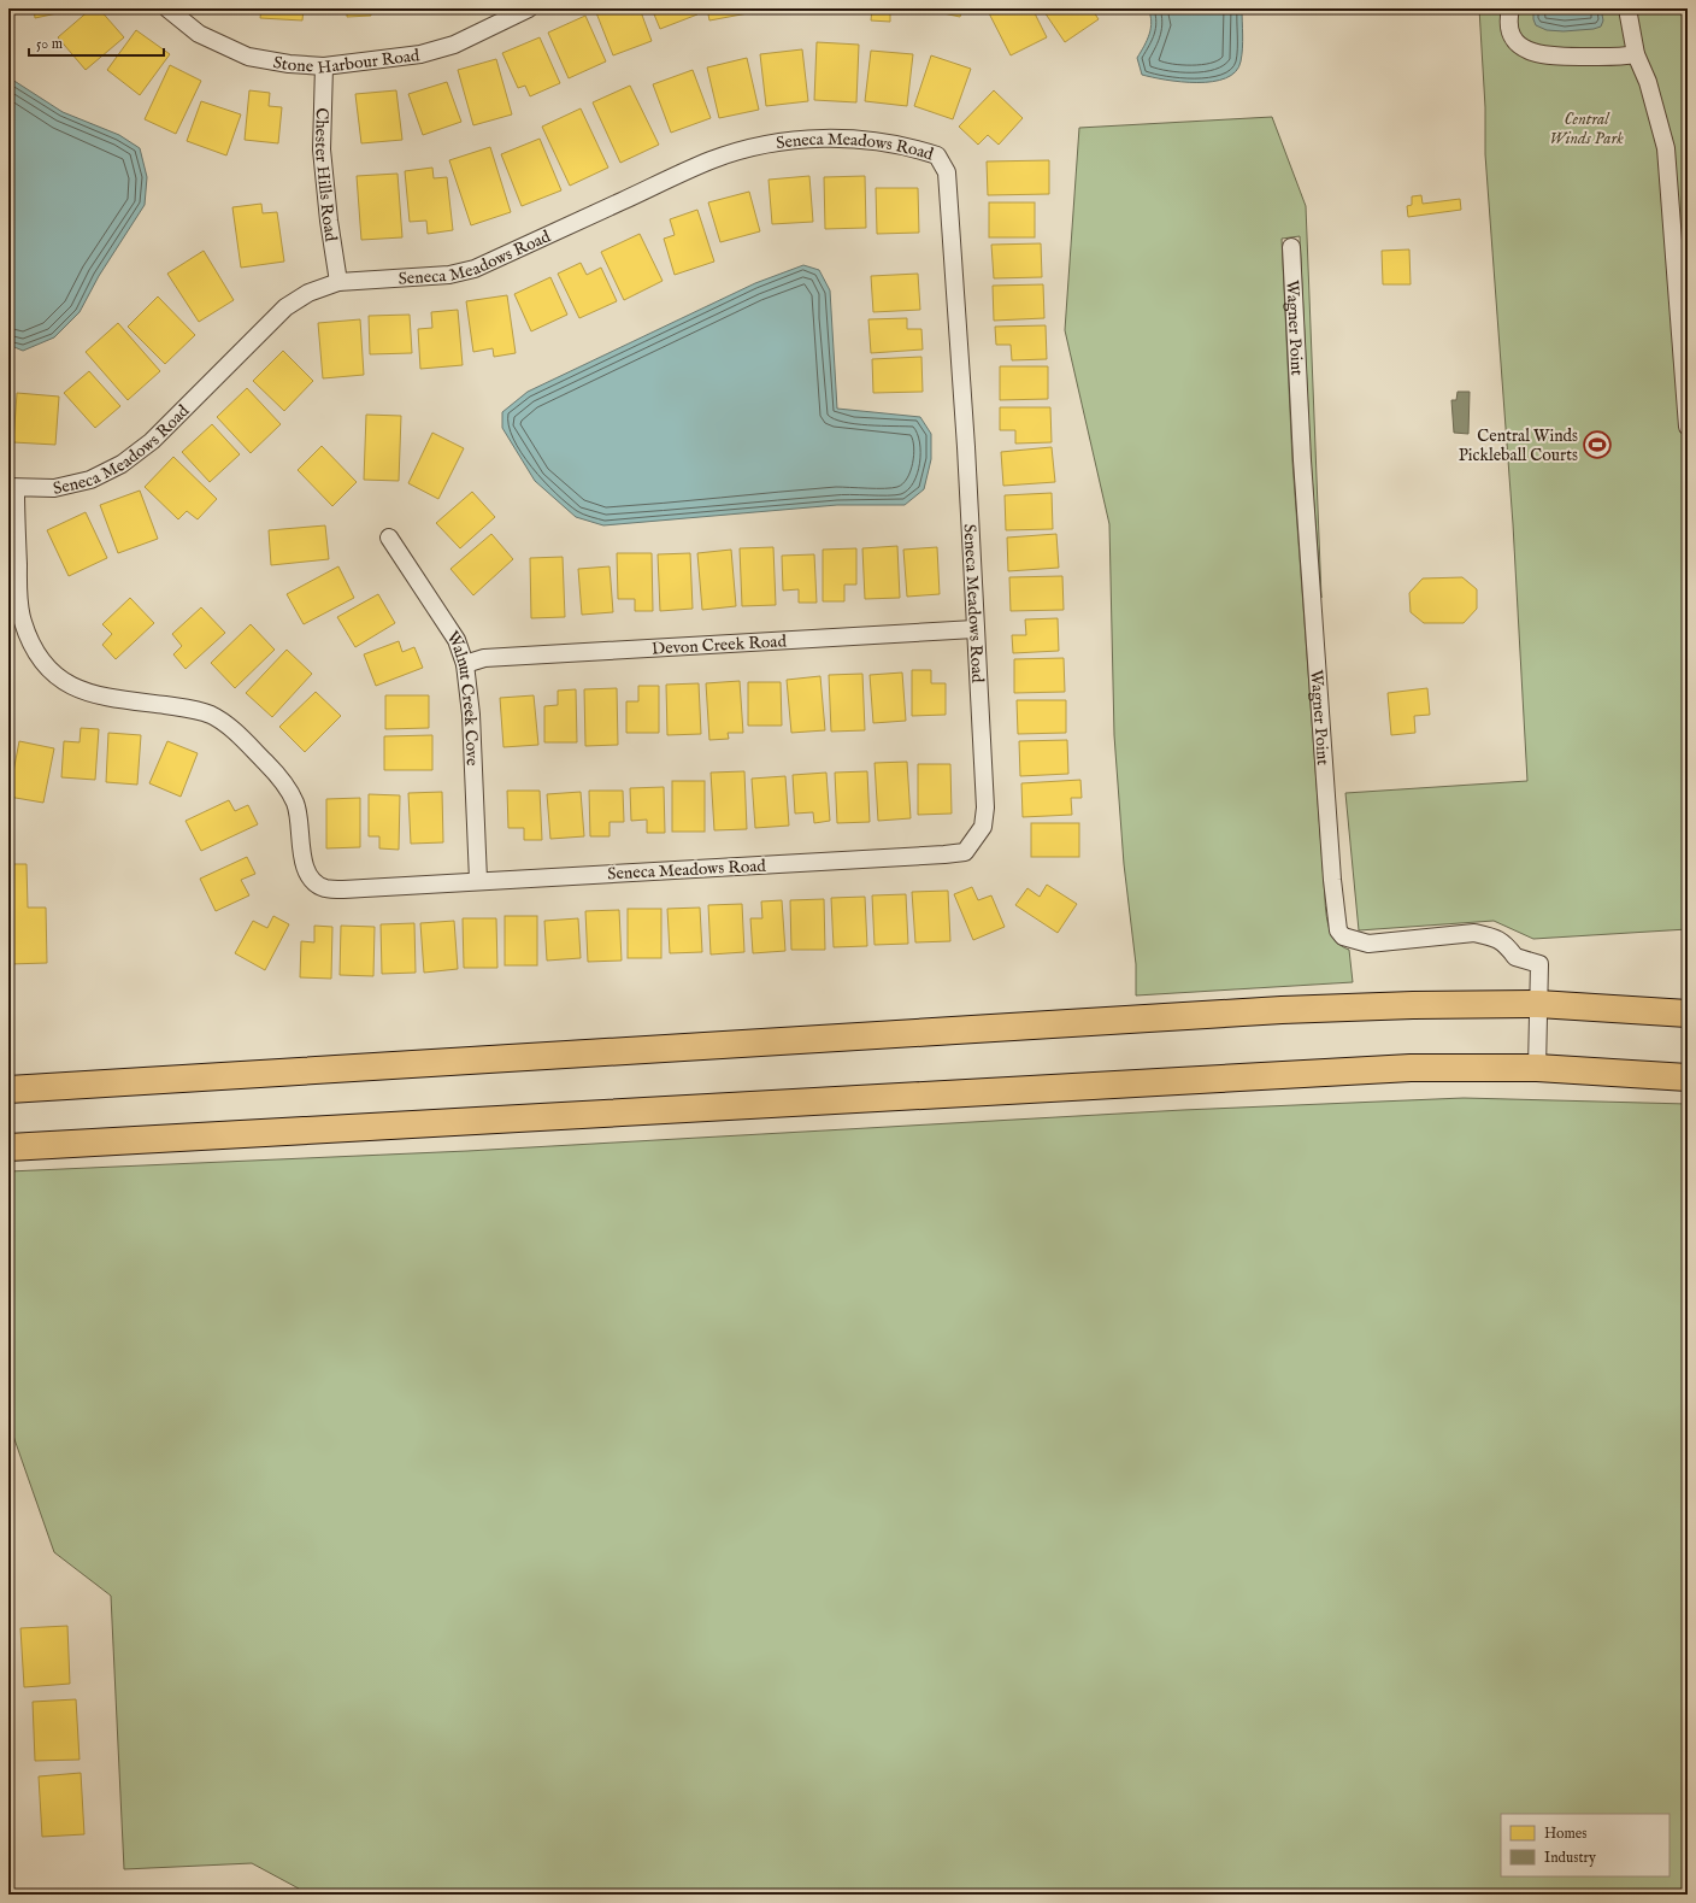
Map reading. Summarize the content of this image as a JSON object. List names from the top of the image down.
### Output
{
  "streets": {
    "street": [
      "Stone Harbour Road",
      "Seneca Meadows Road",
      "Chester Hills Road",
      "Wagner Point",
      "Devon Creek Road",
      "Walnut Creek Cove"
    ]
  },
  "crossings": [
    ["Stone Harbour Road", "Chester Hills Road"],
    ["Seneca Meadows Road", "Chester Hills Road"],
    ["Seneca Meadows Road", "Devon Creek Road"],
    ["Seneca Meadows Road", "Walnut Creek Cove"],
    ["Devon Creek Road", "Walnut Creek Cove"]
  ],
  "parks": ["Central Winds Park"],
  "places": {
    "sports": ["Central Winds Pickleball Courts"]
  },
  "legend": ["Homes", "Industry"],
  "scale_bar": "50 m"
}
